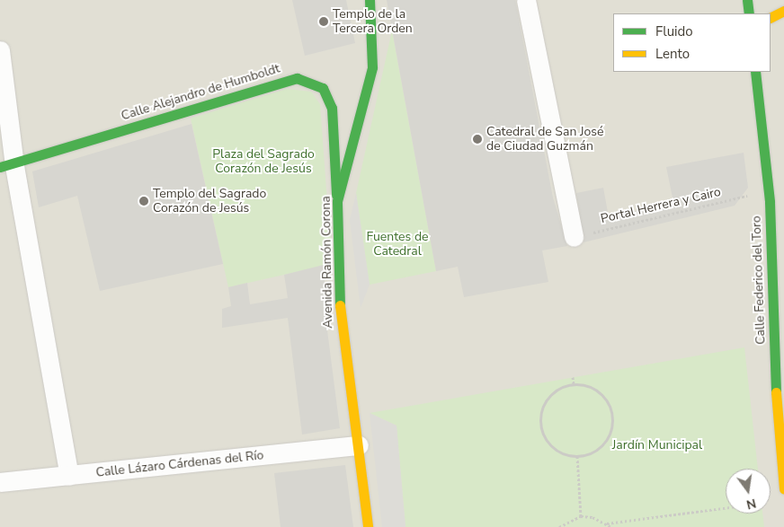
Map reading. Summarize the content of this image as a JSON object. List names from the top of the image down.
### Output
{
  "streets": {
    "main road": ["Calle Alejandro de Humboldt", "Avenida Ramón Corona", "Calle Federico del Toro"],
    "street": ["Calle Lázaro Cárdenas del Río"],
    "path": ["Portal Herrera y Cairo"]
  },
  "crossings": [
    ["Calle Alejandro de Humboldt", "Avenida Ramón Corona"],
    ["Avenida Ramón Corona", "Calle Lázaro Cárdenas del Río"]
  ],
  "parks": ["Plaza del Sagrado Corazón de Jesús", "Fuentes de Catedral", "Jardín Municipal"],
  "places": ["Templo de la Tercera Orden", "Catedral de San José de Ciudad Guzmán", "Templo del Sagrado Corazón de Jesús"],
  "legend": ["Fluido", "Lento"],
  "north": "bottom"
}
